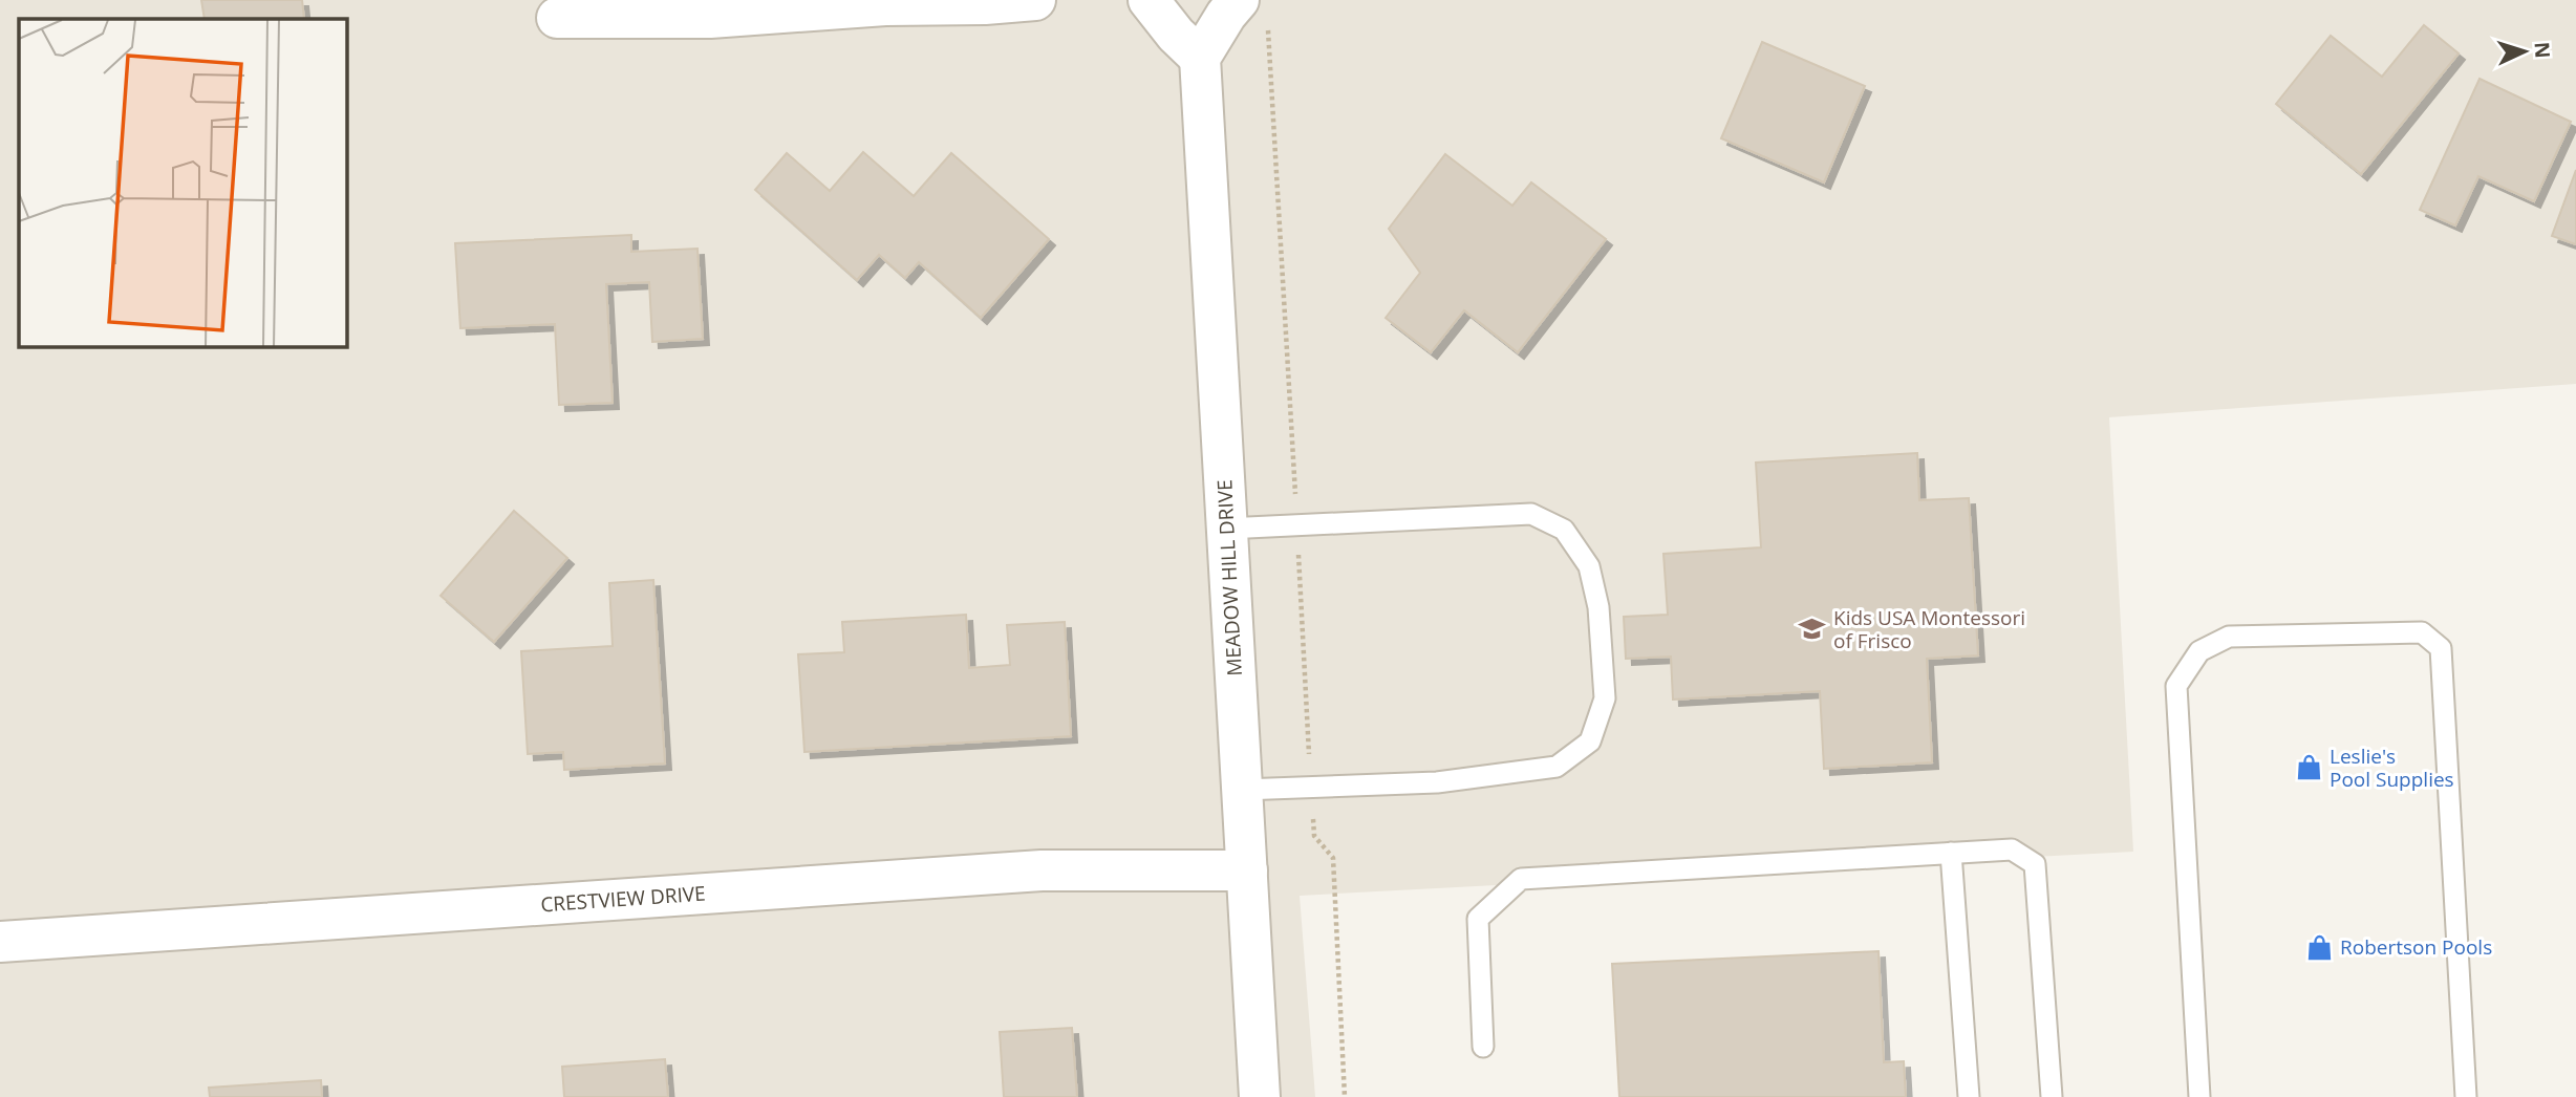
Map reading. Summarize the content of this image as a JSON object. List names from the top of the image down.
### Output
{
  "streets": {
    "street": ["MEADOW HILL DRIVE", "CRESTVIEW DRIVE"]
  },
  "crossings": [
    ["MEADOW HILL DRIVE", "CRESTVIEW DRIVE"]
  ],
  "places": {
    "school or university": ["Kids USA Montessori of Frisco"],
    "shop": ["Leslie's Pool Supplies", "Robertson Pools"]
  },
  "north": "right"
}
